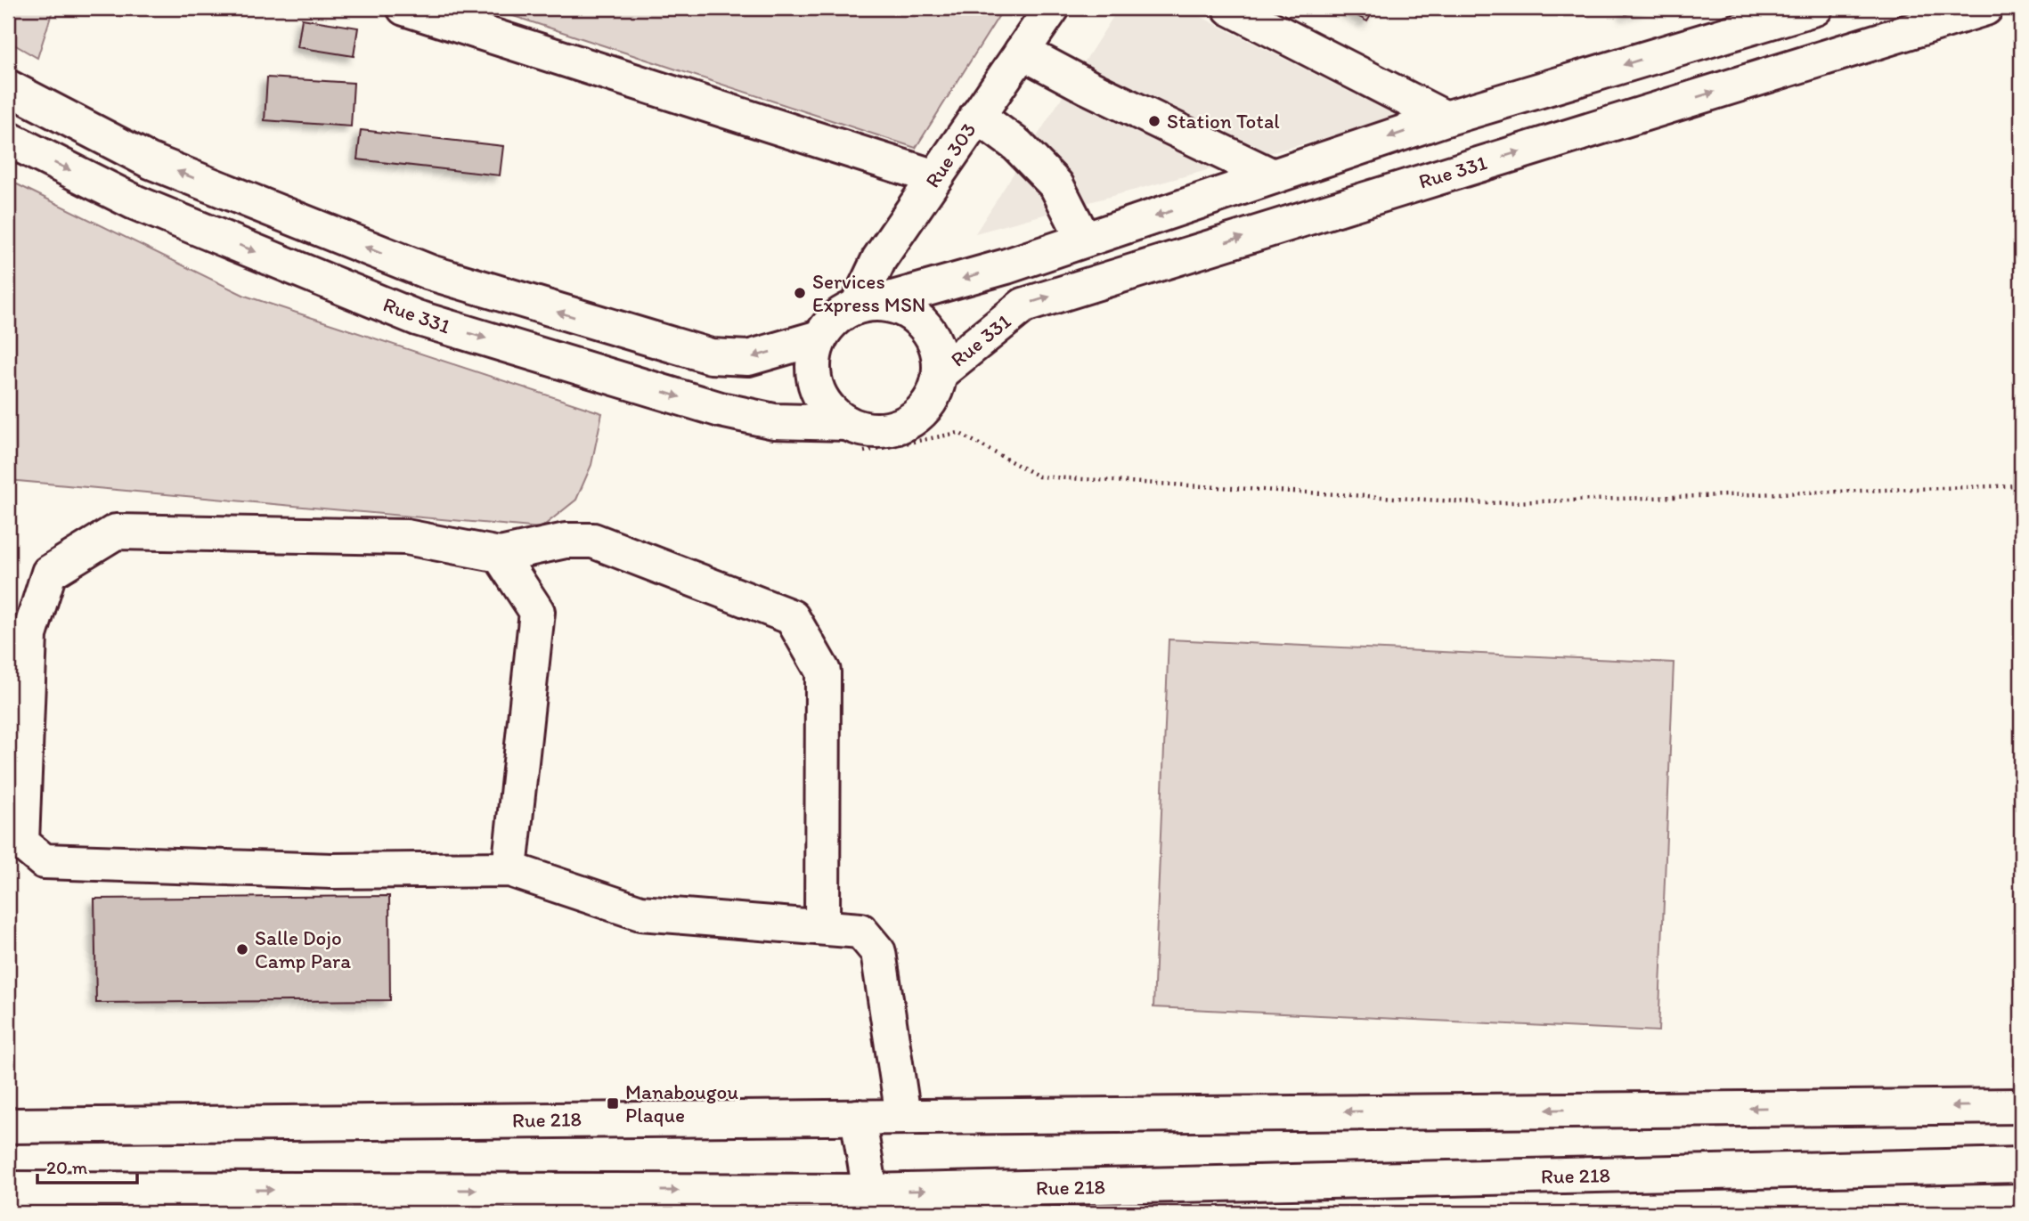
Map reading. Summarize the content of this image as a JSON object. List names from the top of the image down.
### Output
{
  "streets": {
    "main road": ["Rue 303", "Rue 331", "Rue 218"]
  },
  "crossings": [
    ["Rue 303", "Rue 331"]
  ],
  "places": {
    "other": ["Station Total", "Services Express MSN", "Salle Dojo Camp Para"],
    "transit": ["Manabougou Plaque"]
  },
  "scale_bar": "20 m"
}
